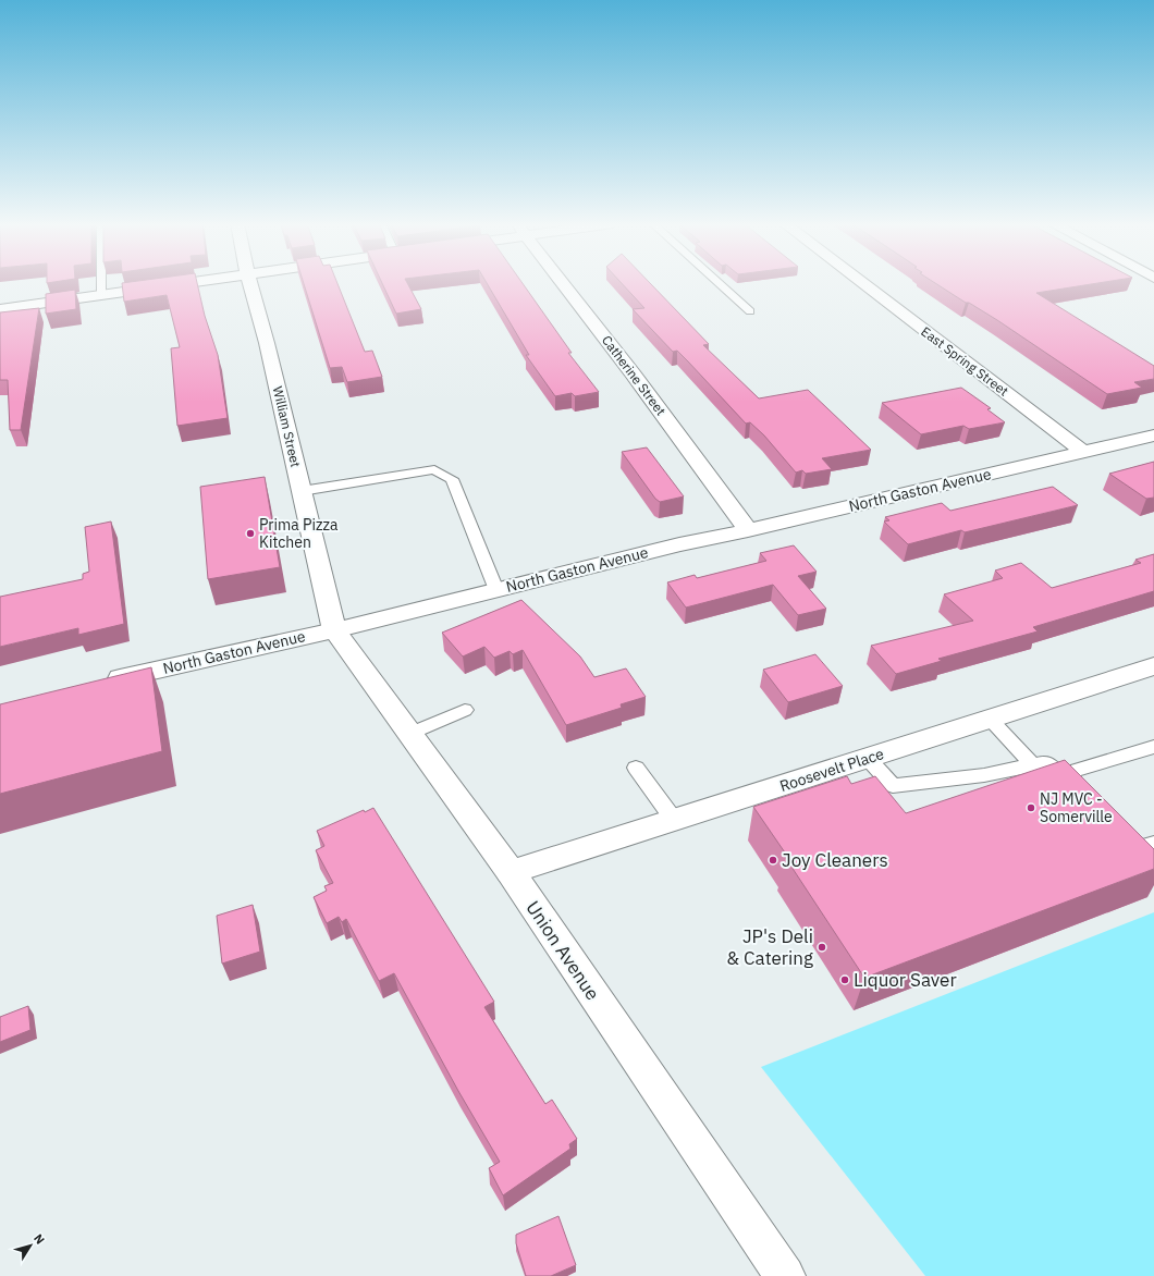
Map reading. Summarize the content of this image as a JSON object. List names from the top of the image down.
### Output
{
  "streets": {
    "street": [
      "East Spring Street",
      "Catherine Street",
      "William Street",
      "North Gaston Avenue",
      "Roosevelt Place",
      "Union Avenue"
    ]
  },
  "crossings": [
    ["East Spring Street", "North Gaston Avenue"],
    ["Catherine Street", "North Gaston Avenue"],
    ["William Street", "North Gaston Avenue"],
    ["William Street", "Union Avenue"],
    ["North Gaston Avenue", "Union Avenue"],
    ["Roosevelt Place", "Union Avenue"]
  ],
  "places": [
    "Prima Pizza Kitchen",
    "NJ MVC - Somerville",
    "Joy Cleaners",
    "JP's Deli & Catering",
    "Liquor Saver"
  ],
  "north": "top right"
}
